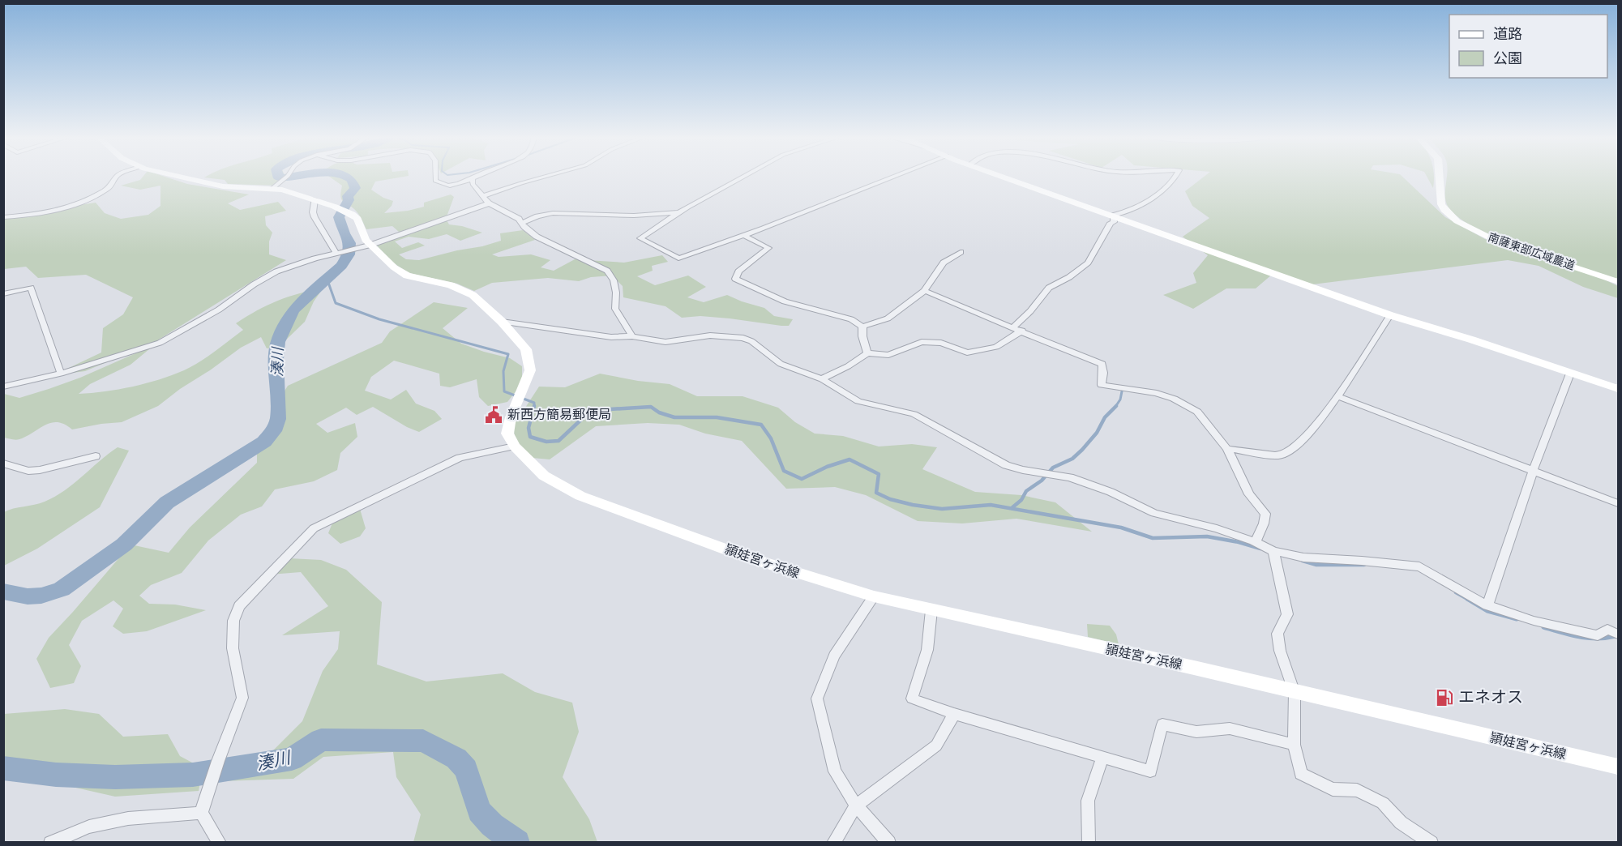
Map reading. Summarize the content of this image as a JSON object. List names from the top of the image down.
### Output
{
  "streets": {
    "main road": ["南薩東部広域農道", "頴娃宮ヶ浜線"]
  },
  "water": ["湊川"],
  "places": {
    "public building": ["新西方簡易郵便局"],
    "fuel station": ["エネオス"]
  },
  "legend": ["道路", "公園"]
}
